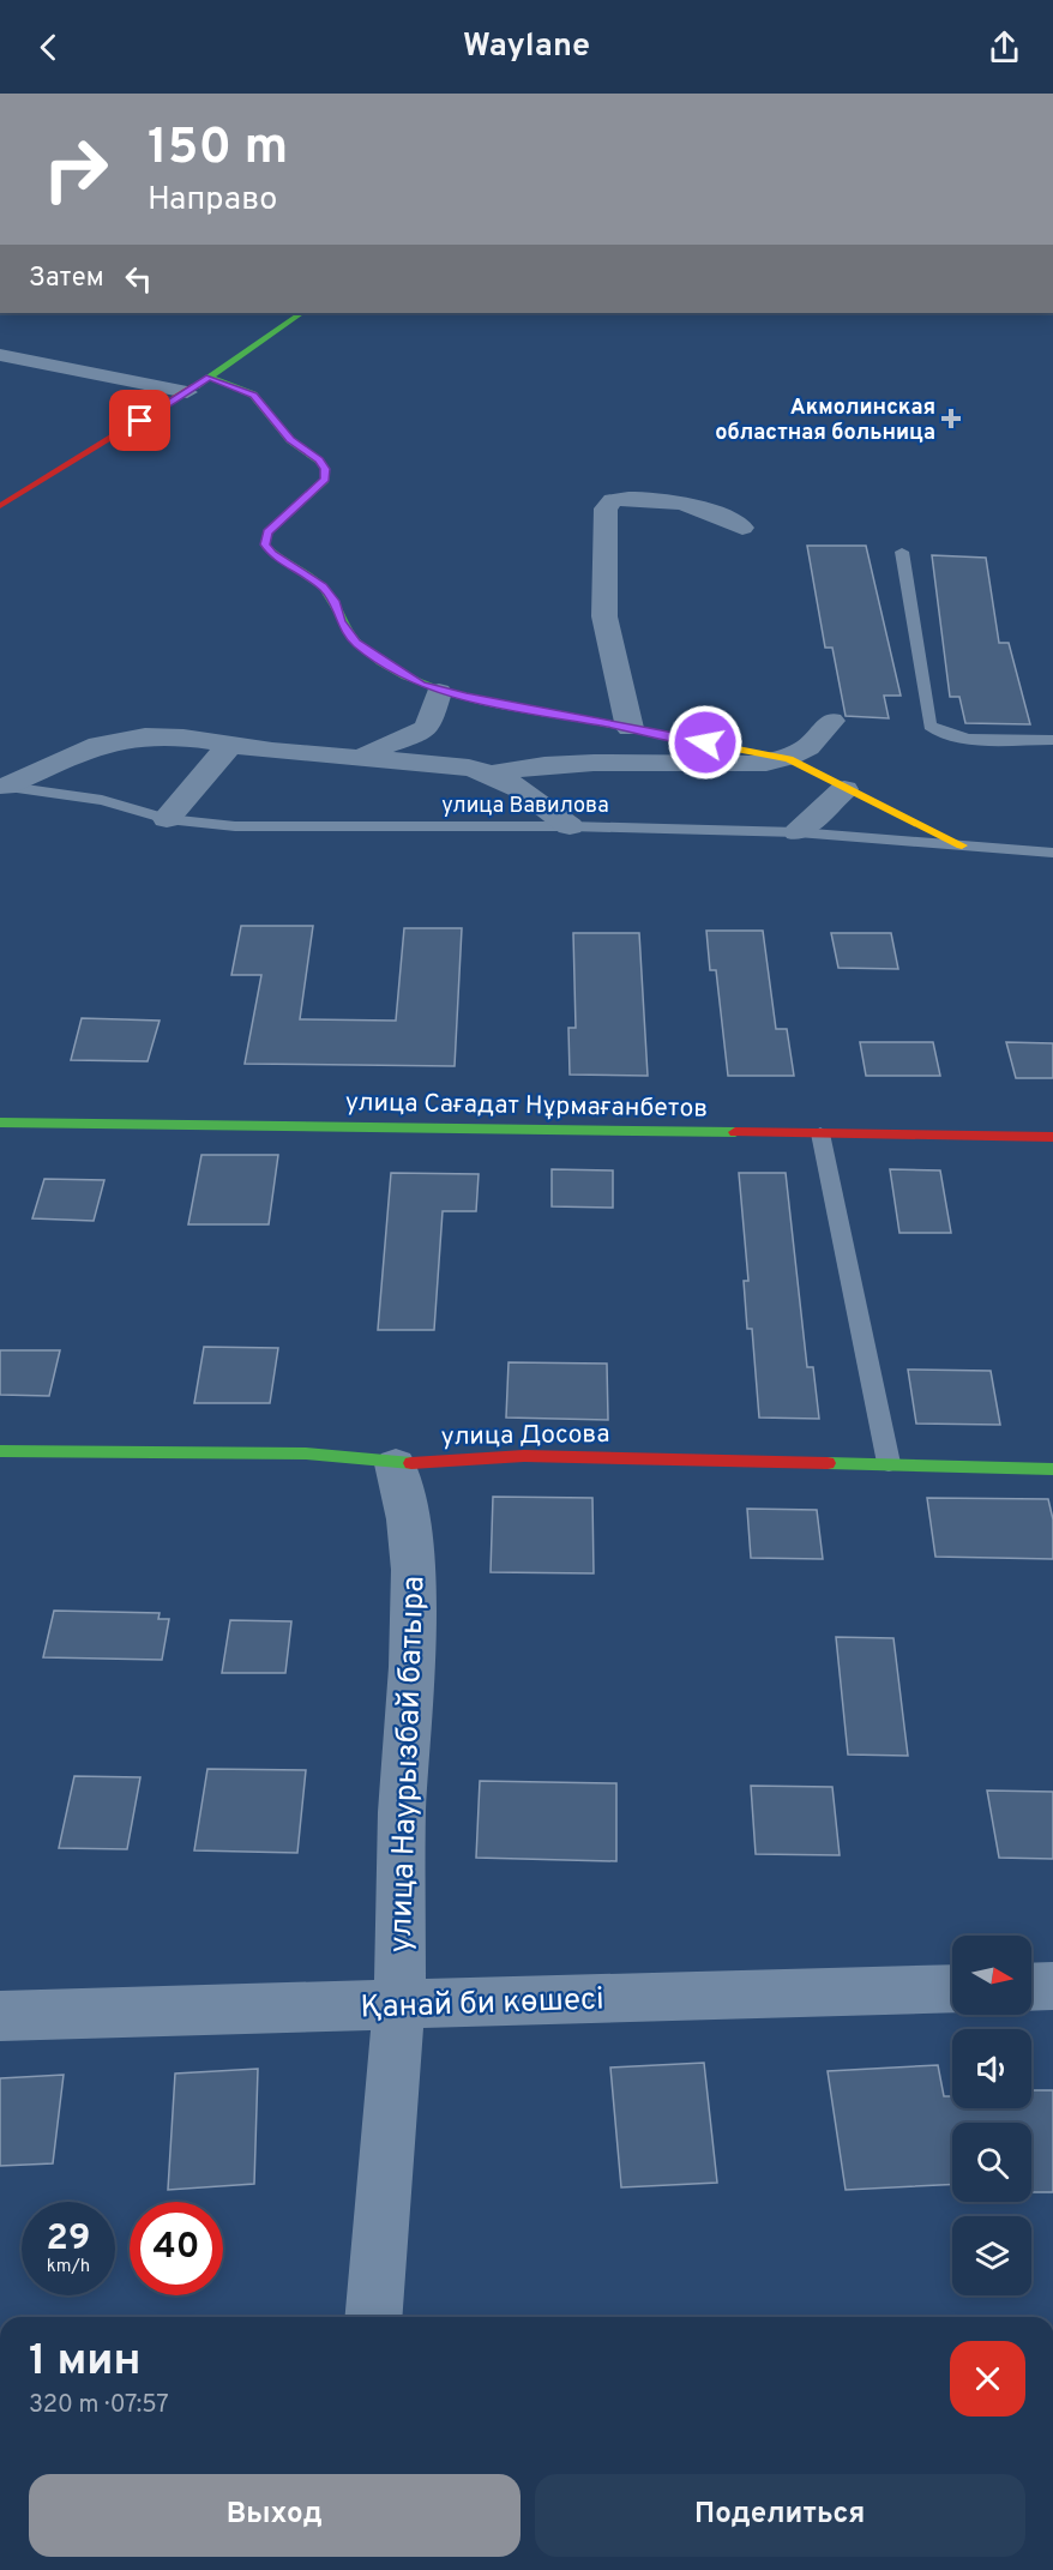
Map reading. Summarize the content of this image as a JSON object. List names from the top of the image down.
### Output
{
  "streets": {
    "street": [
      "улица Сағадат Нұрмағанбетов",
      "улица Досова",
      "улица Наурызбай батыра",
      "Қанай би көшесі"
    ],
    "lane": ["улица Вавилова"]
  },
  "crossings": [
    ["улица Досова", "улица Наурызбай батыра"],
    ["улица Наурызбай батыра", "Қанай би көшесі"]
  ],
  "places": {
    "health": ["Акмолинская областная больница"]
  },
  "north": "right",
  "page": {
    "header": "Waylane",
    "turn": ["150 m", "Направо"],
    "then": "Затем",
    "speed": "29 km/h",
    "limit": "40",
    "heading": ["1 мин", "320 m · 07:57"],
    "buttons": ["Выход", "Поделиться"]
  }
}
